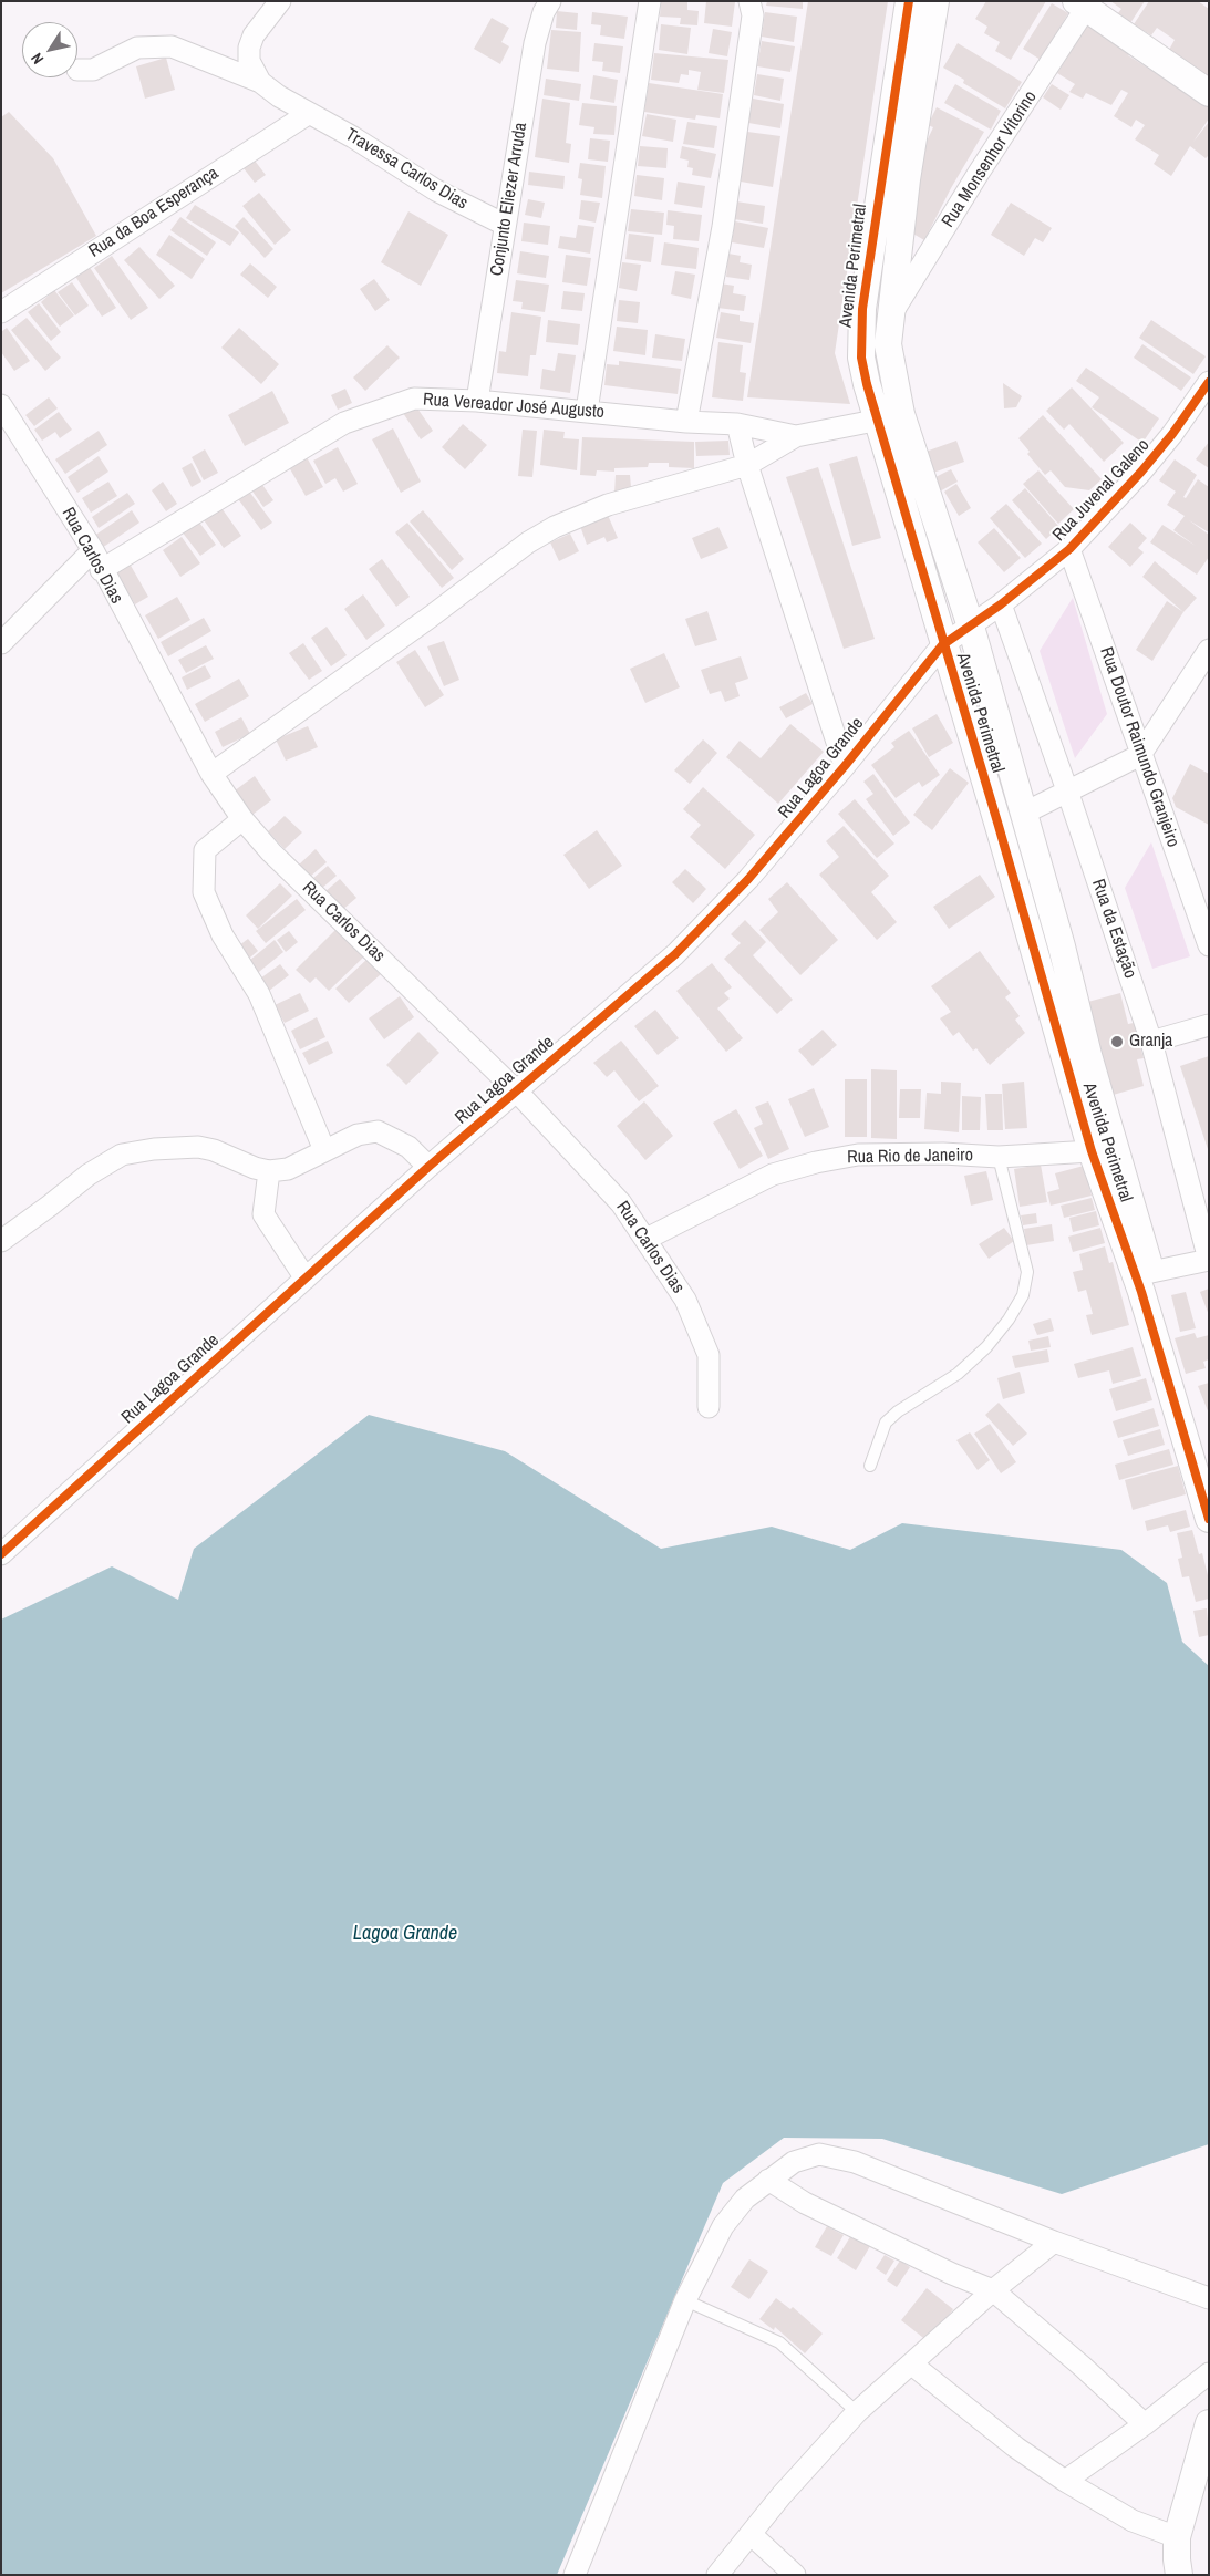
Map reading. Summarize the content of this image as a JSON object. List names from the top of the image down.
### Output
{
  "streets": {
    "street": [
      "Rua Monsenhor Vitorino",
      "Travessa Carlos Dias",
      "Conjunto Eliezer Arruda",
      "Rua da Boa Esperança",
      "Avenida Perimetral",
      "Rua Vereador José Augusto",
      "Rua Juvenal Galeno",
      "Rua Carlos Dias",
      "Rua Doutor Raimundo Granjeiro",
      "Rua Lagoa Grande",
      "Rua da Estação",
      "Rua Rio de Janeiro"
    ]
  },
  "crossings": [
    ["Rua Monsenhor Vitorino", "Avenida Perimetral"],
    ["Travessa Carlos Dias", "Conjunto Eliezer Arruda"],
    ["Travessa Carlos Dias", "Rua da Boa Esperança"],
    ["Conjunto Eliezer Arruda", "Rua Vereador José Augusto"],
    ["Avenida Perimetral", "Rua Vereador José Augusto"],
    ["Avenida Perimetral", "Rua Lagoa Grande"],
    ["Avenida Perimetral", "Rua Rio de Janeiro"],
    ["Rua Vereador José Augusto", "Rua Carlos Dias"],
    ["Rua Juvenal Galeno", "Rua Doutor Raimundo Granjeiro"],
    ["Rua Juvenal Galeno", "Rua Lagoa Grande"],
    ["Rua Juvenal Galeno", "Rua da Estação"],
    ["Rua Carlos Dias", "Rua Lagoa Grande"],
    ["Rua Carlos Dias", "Rua Rio de Janeiro"],
    ["Rua Lagoa Grande", "Rua da Estação"]
  ],
  "water": ["Lagoa Grande"],
  "places": ["Granja"],
  "north": "bottom left"
}
